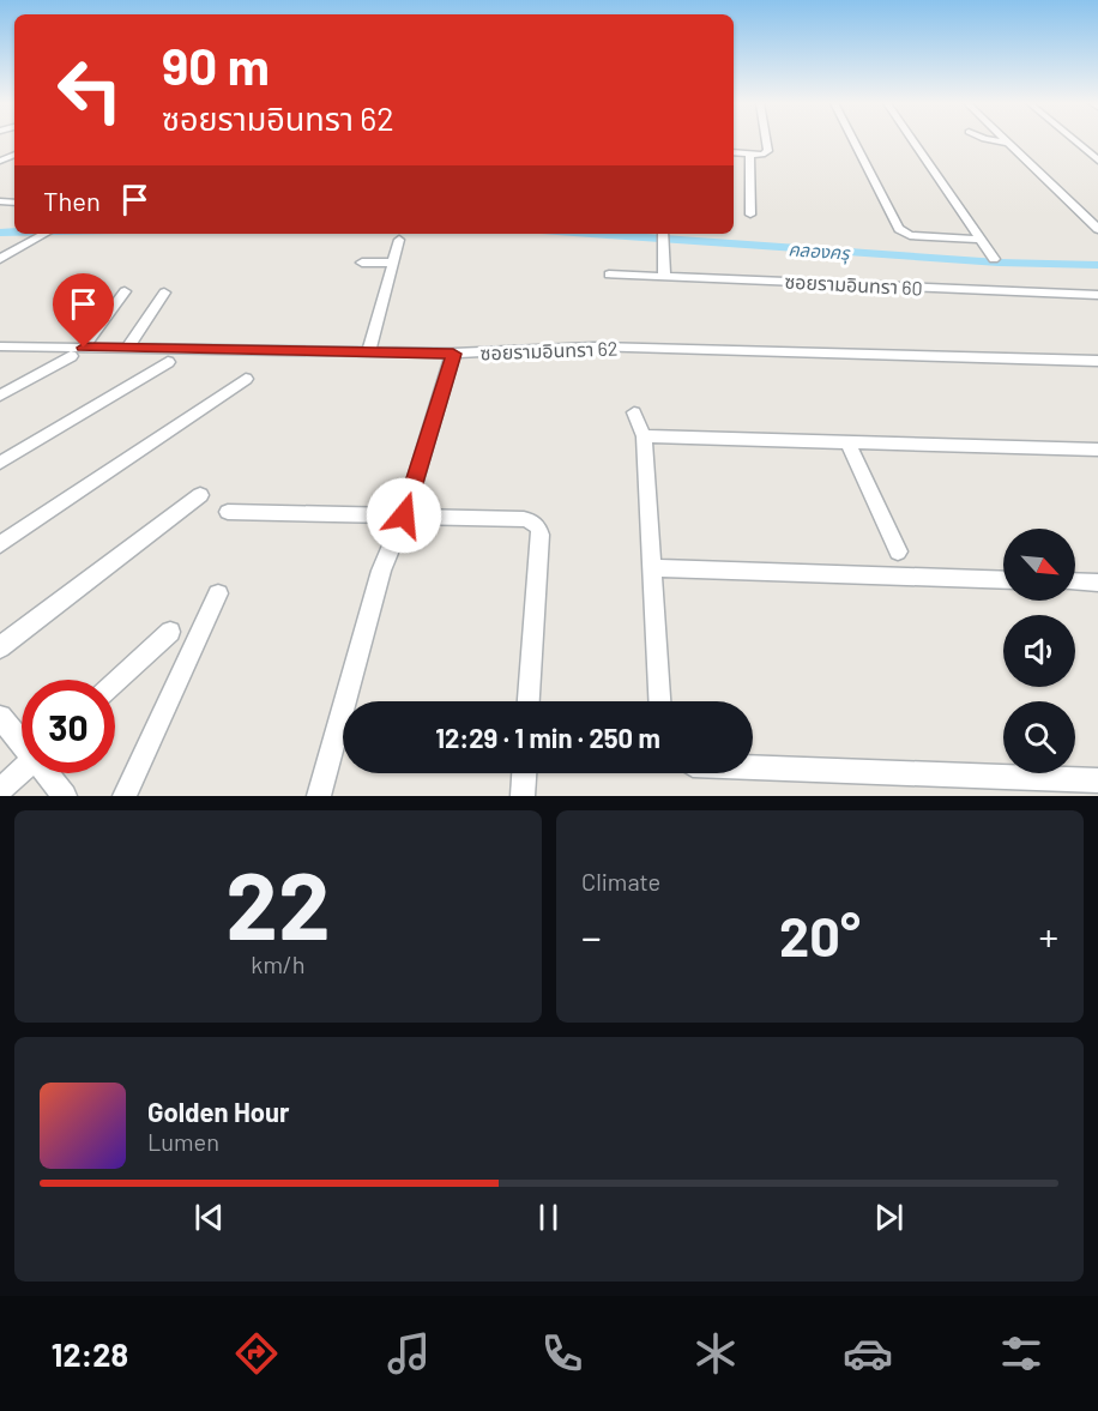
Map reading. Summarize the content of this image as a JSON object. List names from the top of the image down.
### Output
{
  "streets": {
    "street": ["ซอยรามอินทรา 60", "ซอยรามอินทรา 62"]
  },
  "water": ["คลองครุ"],
  "north": "bottom right",
  "page": {
    "turn": ["90 m", "ซอยรามอินทรา 62"],
    "then": "Then",
    "limit": "30",
    "trip": "12:29 · 1 min · 250 m",
    "tile": [
      ["22", "km/h"],
      "Climate"
    ],
    "heat": ["−", "20°", "+"],
    "song": ["Golden Hour", "Lumen"],
    "tabs": "12:28"
  }
}
